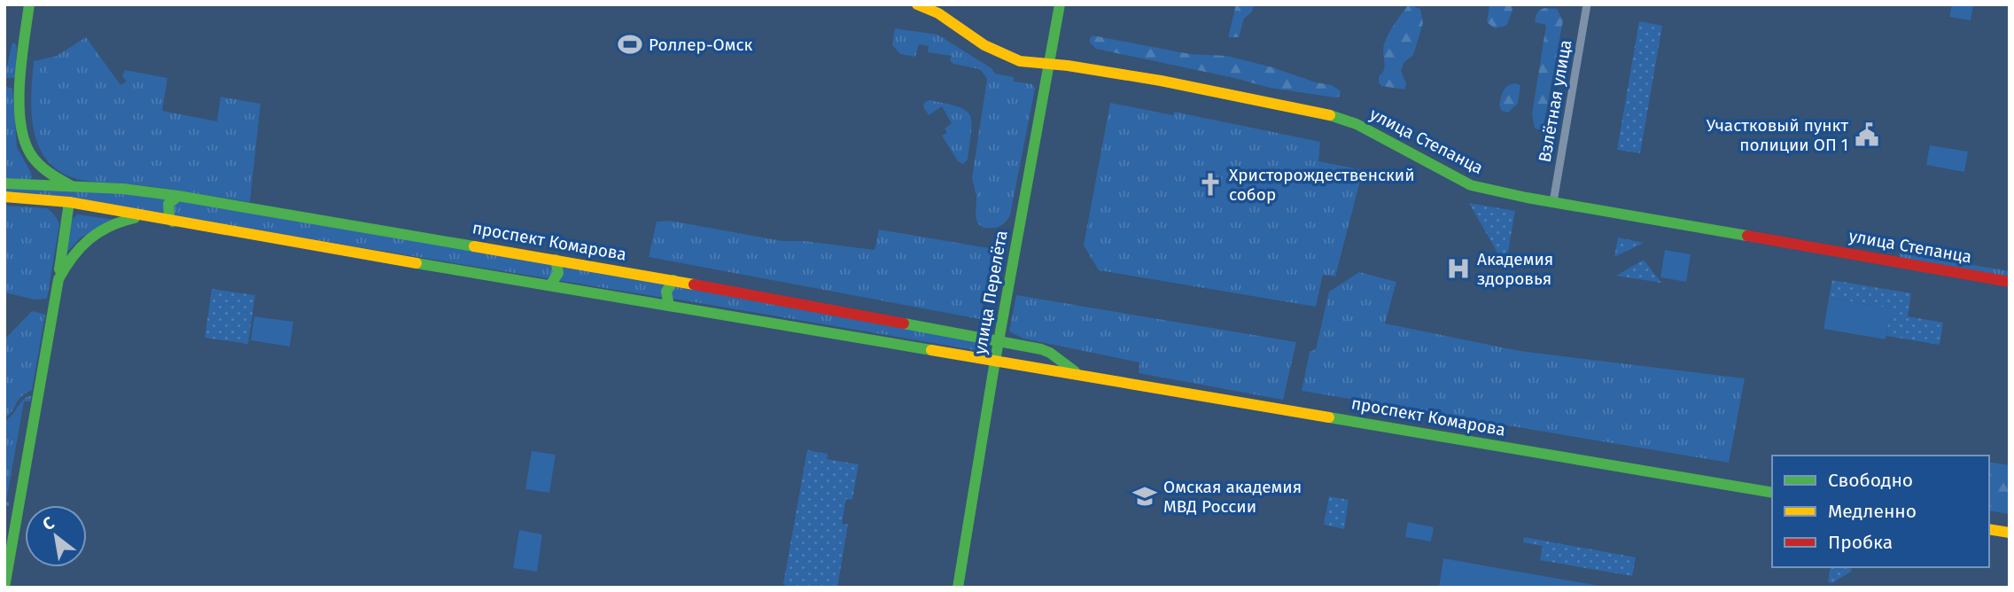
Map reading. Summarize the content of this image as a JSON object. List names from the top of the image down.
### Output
{
  "streets": {
    "main road": ["улица Степанца", "проспект Комарова", "улица Перелёта"],
    "street": ["Взлётная улица"]
  },
  "crossings": [
    ["Взлётная улица", "улица Степанца"],
    ["улица Степанца", "улица Перелёта"],
    ["проспект Комарова", "улица Перелёта"]
  ],
  "places": {
    "sports": ["Роллер-Омск"],
    "public building": ["Участковый пункт полиции ОП 1"],
    "church": ["Христорождественский собор"],
    "hospital": ["Академия здоровья"],
    "school or university": ["Омская академия МВД России"]
  },
  "legend": ["Свободно", "Медленно", "Пробка"],
  "north": "top left"
}
